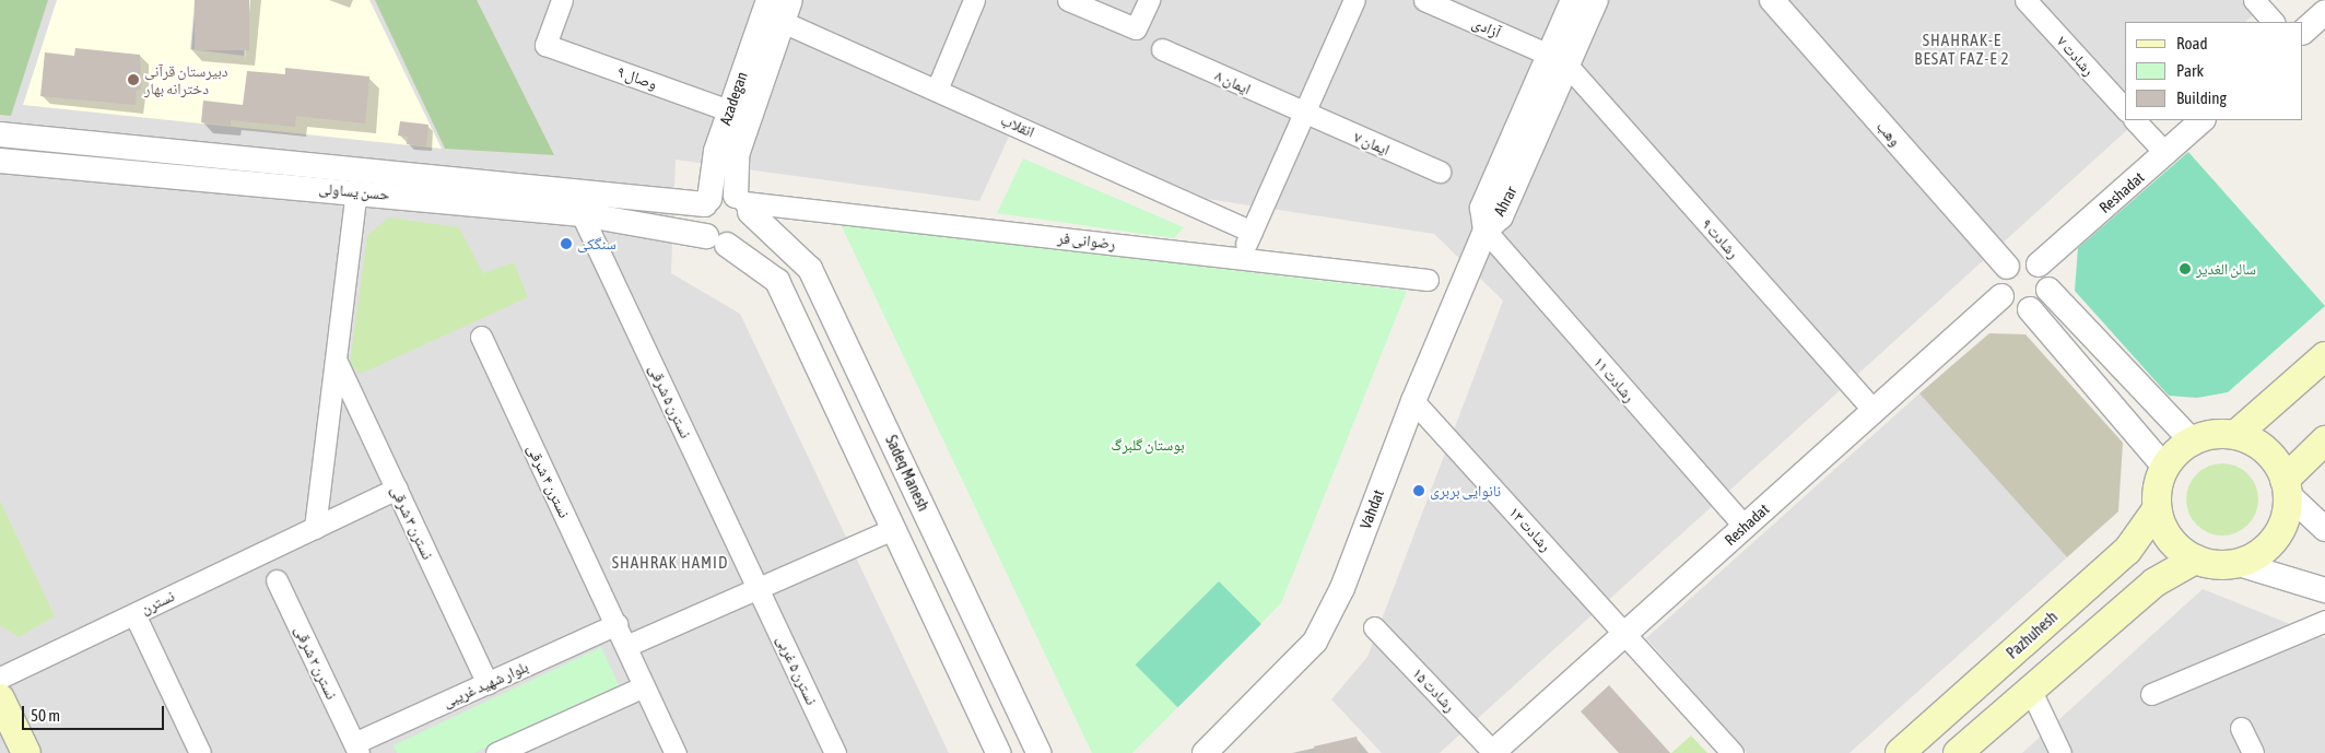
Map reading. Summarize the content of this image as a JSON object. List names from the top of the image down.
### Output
{
  "streets": {
    "main road": ["Pazhuhesh"],
    "street": [
      "آزادی",
      "رشادت ۷",
      "وصال ۹",
      "ایمان ۸",
      "Azadegan",
      "انقلاب",
      "وهب",
      "ایمان ۷",
      "حسن یساولی",
      "Reshadat",
      "Ahrar",
      "رشادت ۹",
      "رضوانی فر",
      "رشادت ۱۱",
      "نسترن ۵ شرقی",
      "Sadeq Manesh",
      "نسترن ۴ شرقی",
      "Vahdat",
      "نسترن ۳ شرقی",
      "رشادت ۱۳",
      "نسترن",
      "نسترن ۲ شرقی",
      "نسترن ۵ غربی",
      "بلوار شهید غریبی",
      "رشادت ۱۵"
    ]
  },
  "crossings": [
    ["آزادی", "Ahrar"],
    ["آزادی", "رشادت ۹"],
    ["وصال ۹", "Azadegan"],
    ["ایمان ۸", "ایمان ۷"],
    ["Azadegan", "انقلاب"],
    ["Azadegan", "حسن یساولی"],
    ["Azadegan", "رضوانی فر"],
    ["Azadegan", "Sadeq Manesh"],
    ["وهب", "Reshadat"],
    ["حسن یساولی", "رضوانی فر"],
    ["حسن یساولی", "نسترن ۵ شرقی"],
    ["حسن یساولی", "Sadeq Manesh"],
    ["Reshadat", "رشادت ۹"],
    ["Reshadat", "رشادت ۱۱"],
    ["Reshadat", "رشادت ۱۳"],
    ["Reshadat", "رشادت ۱۵"],
    ["Ahrar", "رشادت ۹"],
    ["Ahrar", "رشادت ۱۱"],
    ["Ahrar", "Vahdat"],
    ["رضوانی فر", "Sadeq Manesh"],
    ["رشادت ۱۱", "Vahdat"],
    ["نسترن ۵ شرقی", "نسترن ۵ غربی"],
    ["نسترن ۴ شرقی", "بلوار شهید غریبی"],
    ["Vahdat", "رشادت ۱۳"],
    ["نسترن ۳ شرقی", "نسترن"],
    ["نسترن ۳ شرقی", "بلوار شهید غریبی"],
    ["نسترن ۲ شرقی", "بلوار شهید غریبی"]
  ],
  "districts": ["SHAHRAK-E BESAT FAZ-E 2", "SHAHRAK HAMID"],
  "parks": ["بوستان گلبرگ"],
  "places": [
    "دبیرستان قرآنی دخترانه بهار",
    "سنگکی",
    "سالن الغدیر",
    "نانوایی بربری"
  ],
  "legend": ["Road", "Park", "Building"],
  "scale_bar": "50 m"
}
